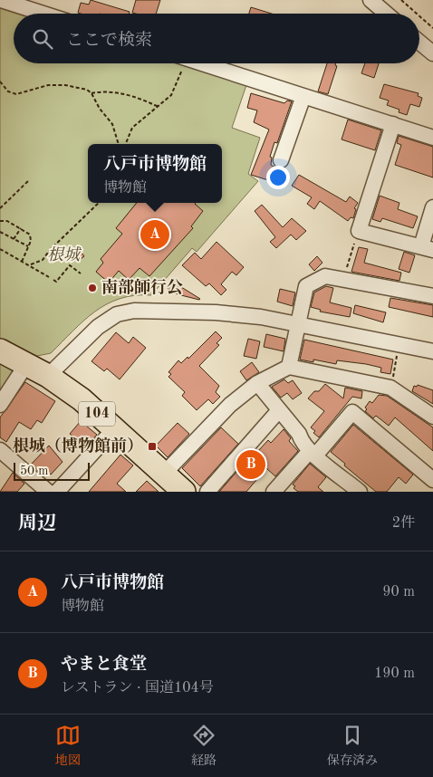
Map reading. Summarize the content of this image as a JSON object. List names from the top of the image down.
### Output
{
  "streets": {
    "highway": ["104"]
  },
  "parks": ["根城"],
  "places": {
    "other": ["南部師行公"],
    "transit": ["根城（博物館前）"]
  },
  "scale_bar": "50 m",
  "page": {
    "search": "ここで検索",
    "popup": ["八戸市博物館", "博物館"],
    "pins": ["A", "B"],
    "scale": "50 m",
    "heading": ["周辺", "2件"],
    "list": [
      {
        "mark": "A",
        "name": "八戸市博物館",
        "note": "博物館",
        "value": "90 m"
      },
      {
        "mark": "B",
        "name": "やまと食堂",
        "note": "レストラン · 国道104号",
        "value": "190 m"
      }
    ],
    "nav": ["地図", "経路", "保存済み"]
  }
}
